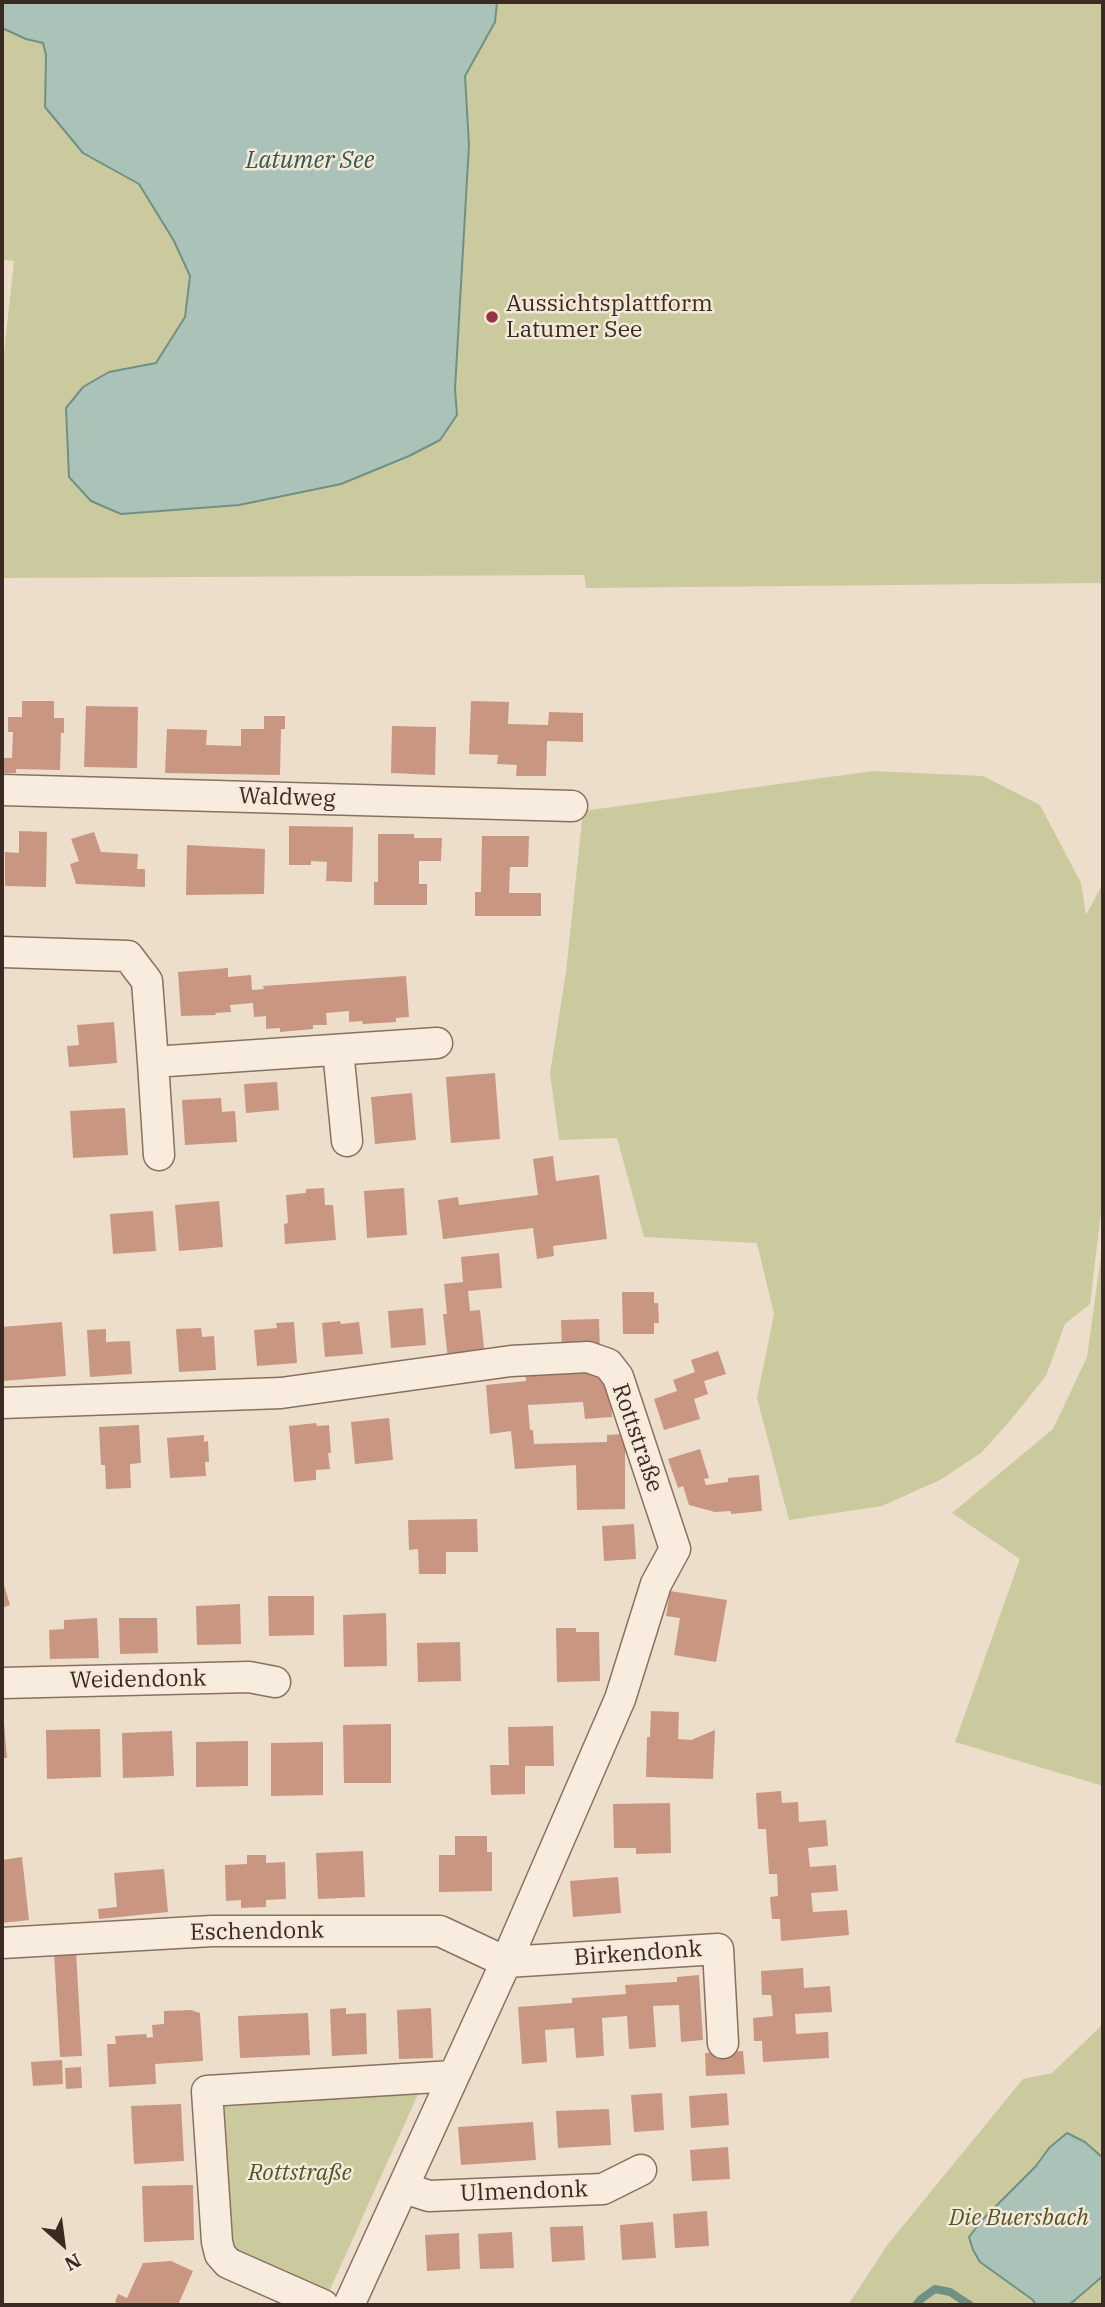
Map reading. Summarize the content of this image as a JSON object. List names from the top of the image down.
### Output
{
  "streets": {
    "street": [
      "Waldweg",
      "Rottstraße",
      "Weidendonk",
      "Eschendonk",
      "Birkendonk",
      "Ulmendonk"
    ]
  },
  "crossings": [
    ["Rottstraße", "Eschendonk"],
    ["Rottstraße", "Birkendonk"],
    ["Rottstraße", "Ulmendonk"],
    ["Eschendonk", "Birkendonk"]
  ],
  "water": ["Latumer See"],
  "parks": ["Rottstraße", "Die Buersbach"],
  "places": ["Aussichtsplattform Latumer See"],
  "north": "bottom right"
}
